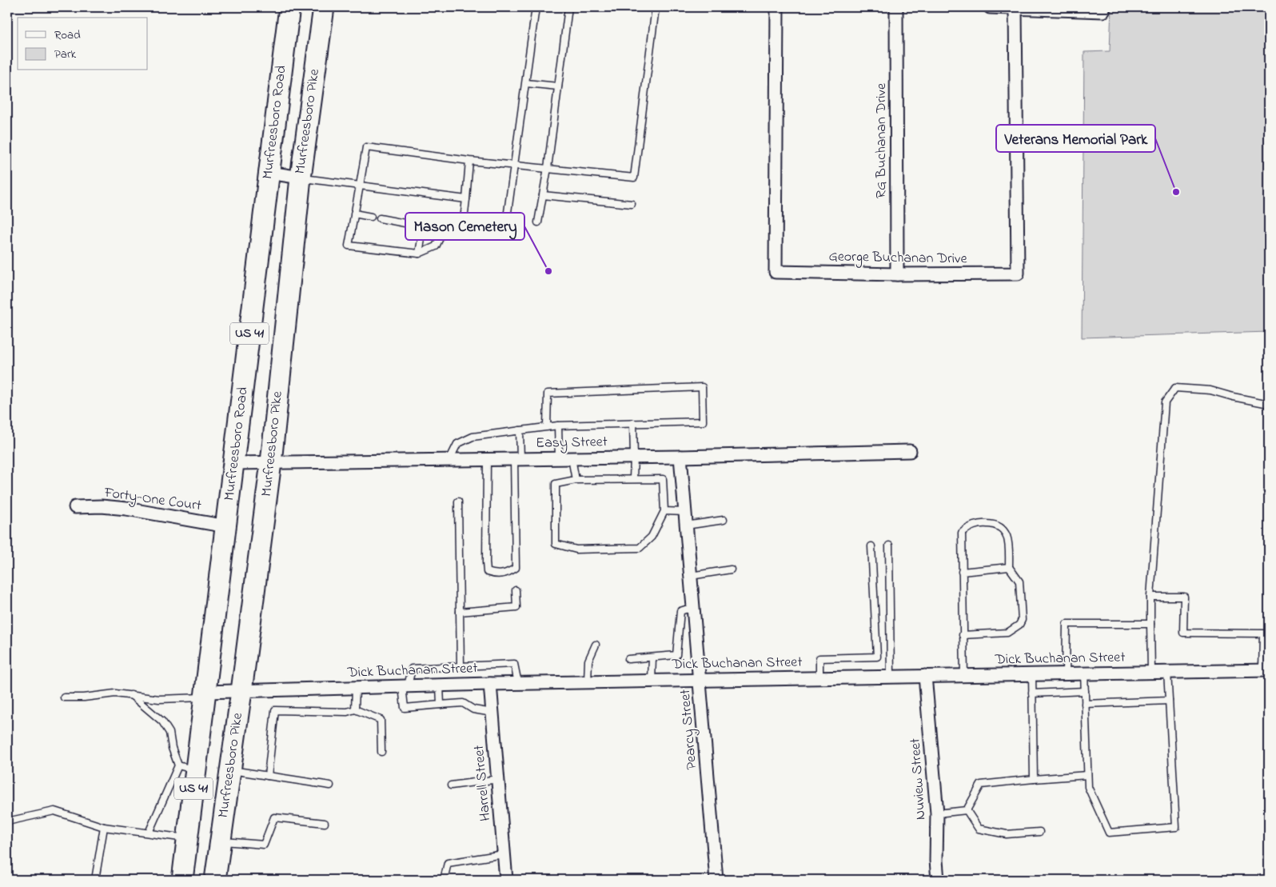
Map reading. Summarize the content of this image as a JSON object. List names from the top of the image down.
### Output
{
  "streets": {
    "main road": ["Murfreesboro Pike", "Murfreesboro Road", "US 41"],
    "street": [
      "RG Buchanan Drive",
      "George Buchanan Drive",
      "Easy Street",
      "Forty-One Court",
      "Dick Buchanan Street",
      "Pearcy Street",
      "Nuview Street",
      "Harrell Street"
    ]
  },
  "crossings": [
    ["Murfreesboro Pike", "Easy Street"],
    ["Murfreesboro Pike", "Dick Buchanan Street"],
    ["Murfreesboro Road", "Easy Street"],
    ["Murfreesboro Road", "Forty-One Court"],
    ["Murfreesboro Road", "Dick Buchanan Street"],
    ["RG Buchanan Drive", "George Buchanan Drive"],
    ["Easy Street", "Pearcy Street"],
    ["Dick Buchanan Street", "Pearcy Street"],
    ["Dick Buchanan Street", "Nuview Street"],
    ["Dick Buchanan Street", "Harrell Street"]
  ],
  "places": ["Veterans Memorial Park", "Mason Cemetery"],
  "legend": ["Road", "Park"]
}
